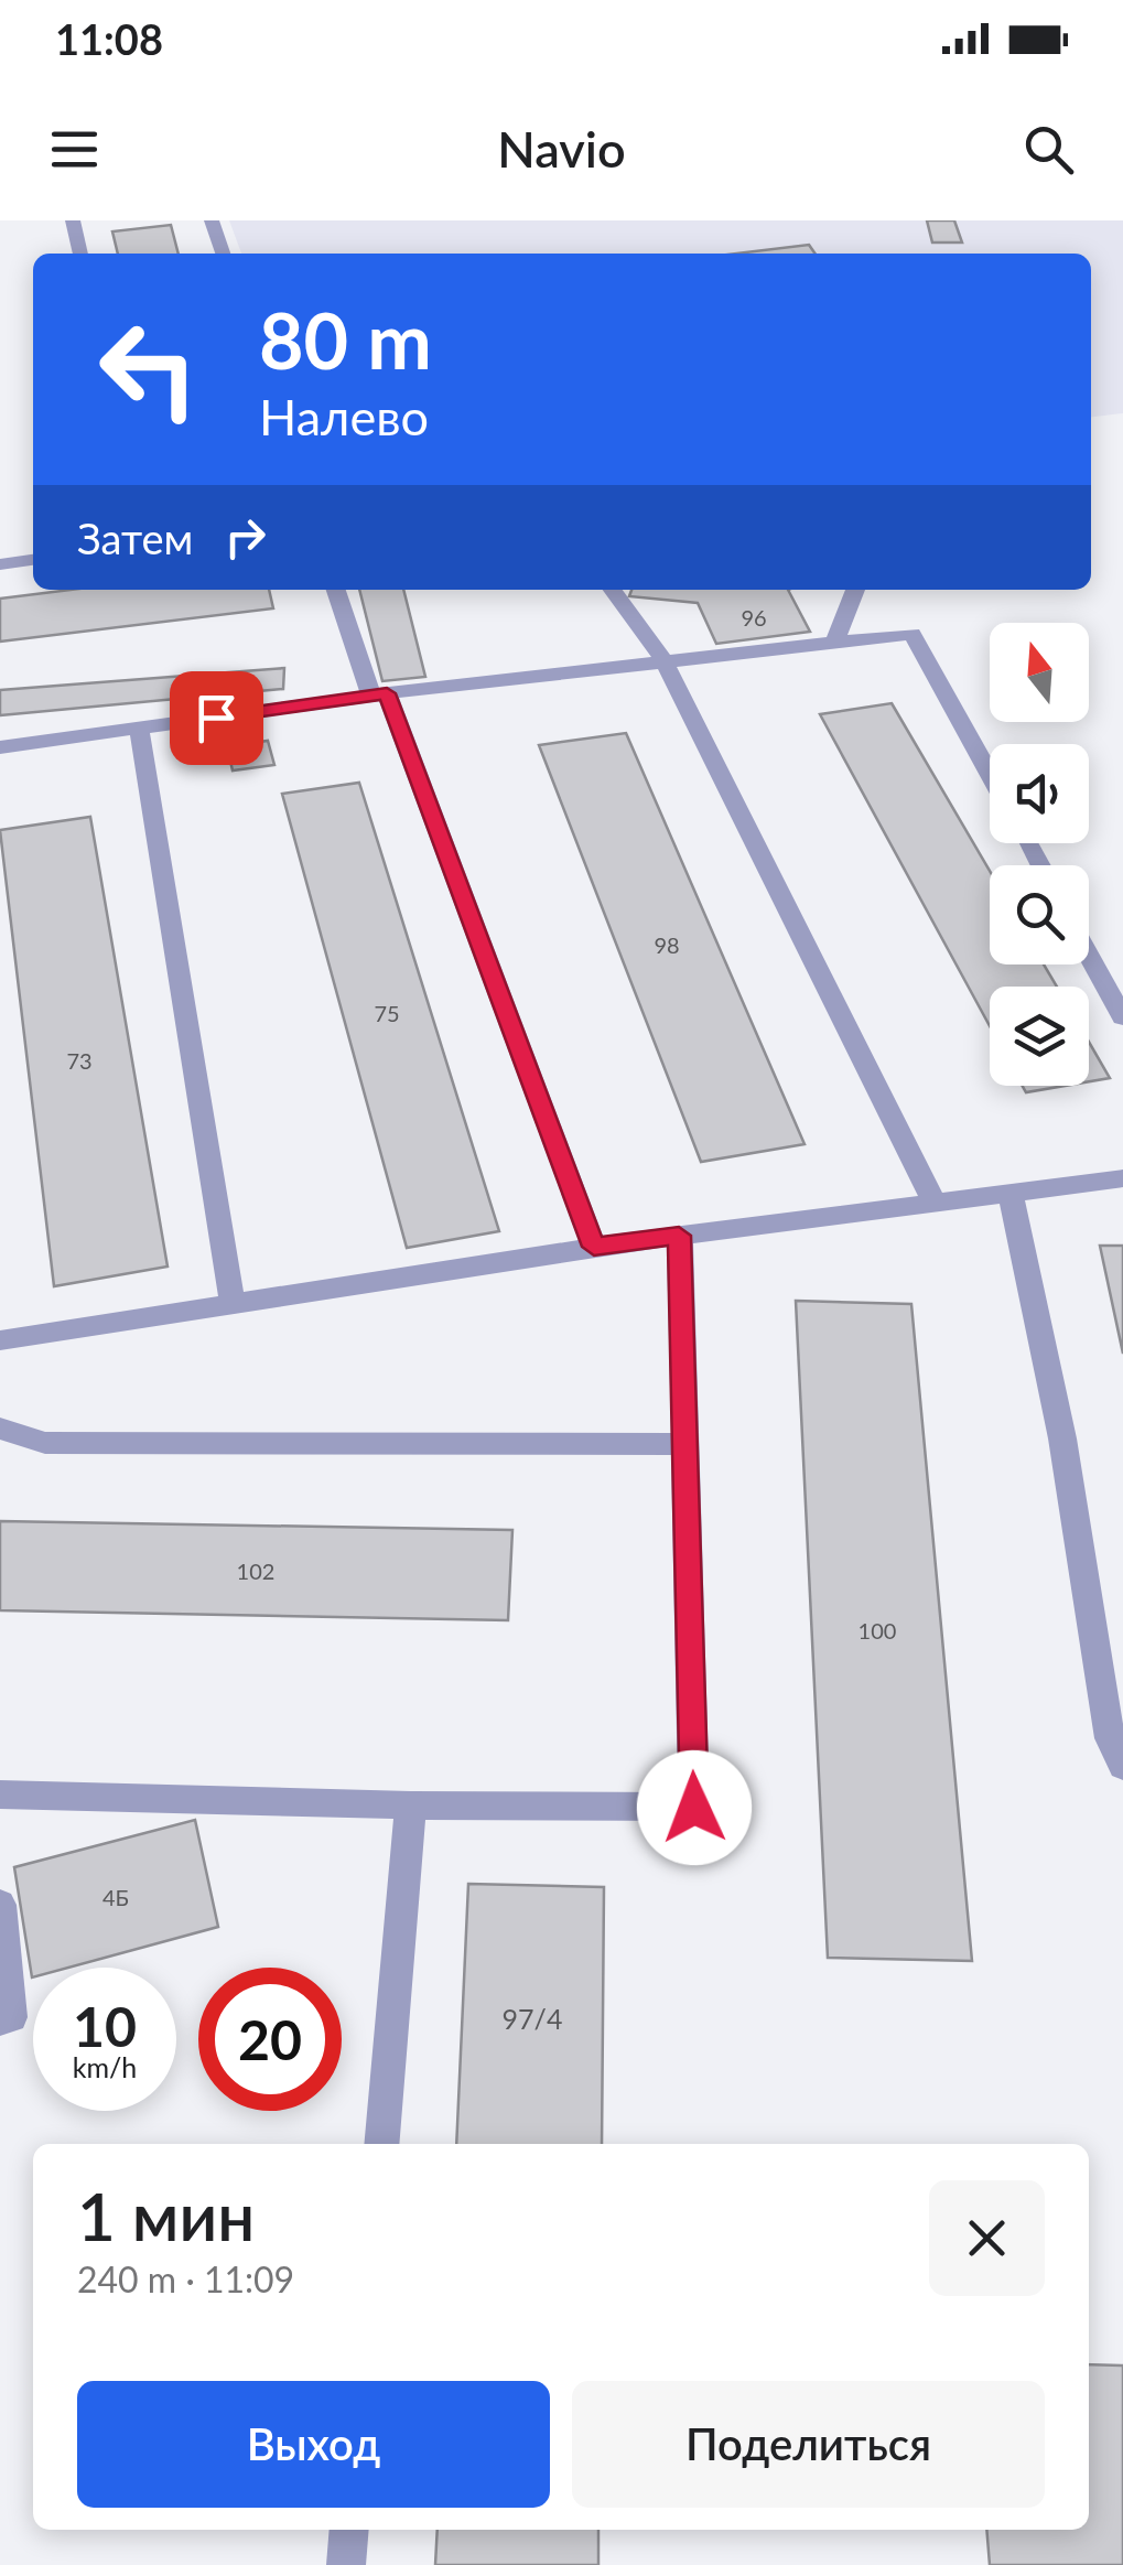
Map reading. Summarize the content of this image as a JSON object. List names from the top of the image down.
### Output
{
  "house_numbers": [
    "96",
    "98",
    "75",
    "73",
    "102",
    "100",
    "4Б",
    "97/4"
  ],
  "north": "top",
  "page": {
    "status": "11:08",
    "header": "Navio",
    "turn": ["80 m", "Налево"],
    "then": "Затем",
    "speed": "10 km/h",
    "limit": "20",
    "heading": ["1 мин", "240 m · 11:09"],
    "buttons": ["Выход", "Поделиться"]
  }
}
